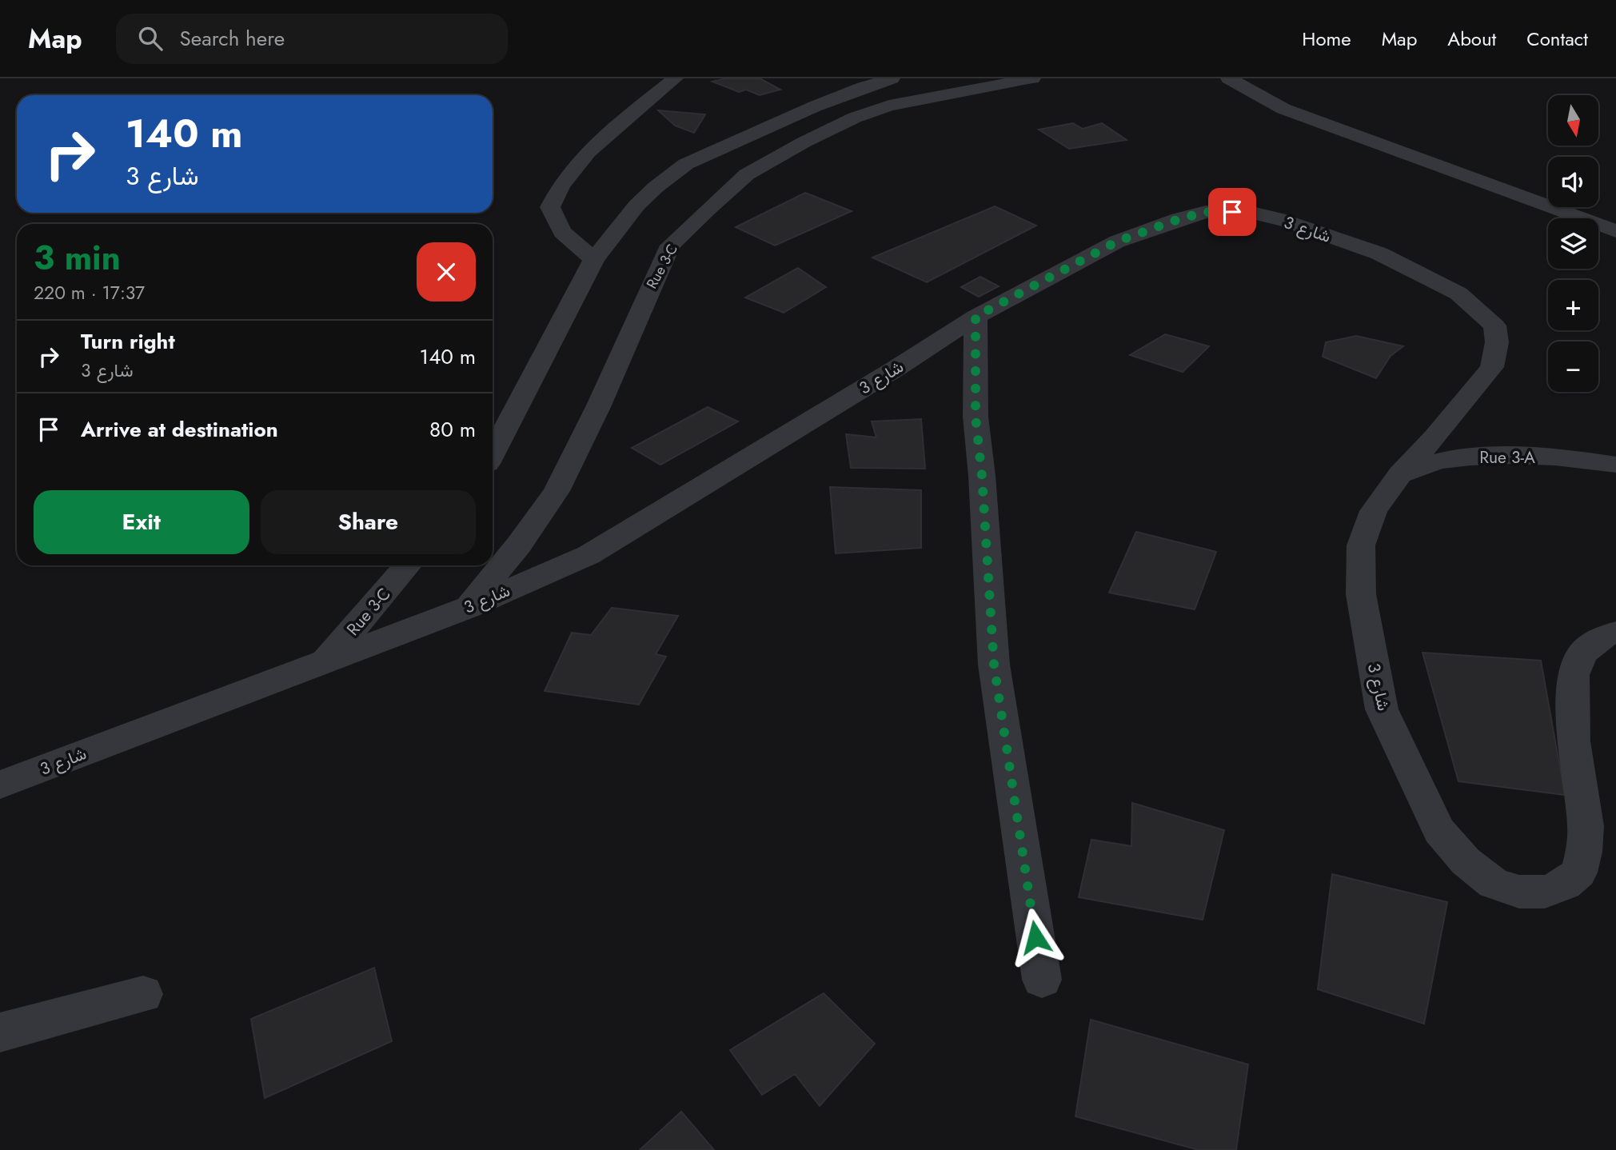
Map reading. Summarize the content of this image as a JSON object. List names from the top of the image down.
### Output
{
  "streets": {
    "street": ["شارع 3", "Rue 3-C", "Rue 3-A"]
  },
  "crossings": [
    ["شارع 3", "Rue 3-C"],
    ["شارع 3", "Rue 3-A"]
  ],
  "north": "bottom",
  "page": {
    "header": "Map",
    "search": "Search here",
    "nav": [
      "Home",
      "Map",
      "About",
      "Contact"
    ],
    "map_buttons": ["+", "−"],
    "turn": ["140 m", "شارع 3"],
    "heading": ["3 min", "220 m · 17:37"],
    "list": [
      {
        "name": "Turn right",
        "note": "شارع 3",
        "value": "140 m"
      },
      {
        "name": "Arrive at destination",
        "value": "80 m"
      }
    ],
    "buttons": ["Exit", "Share"]
  }
}
